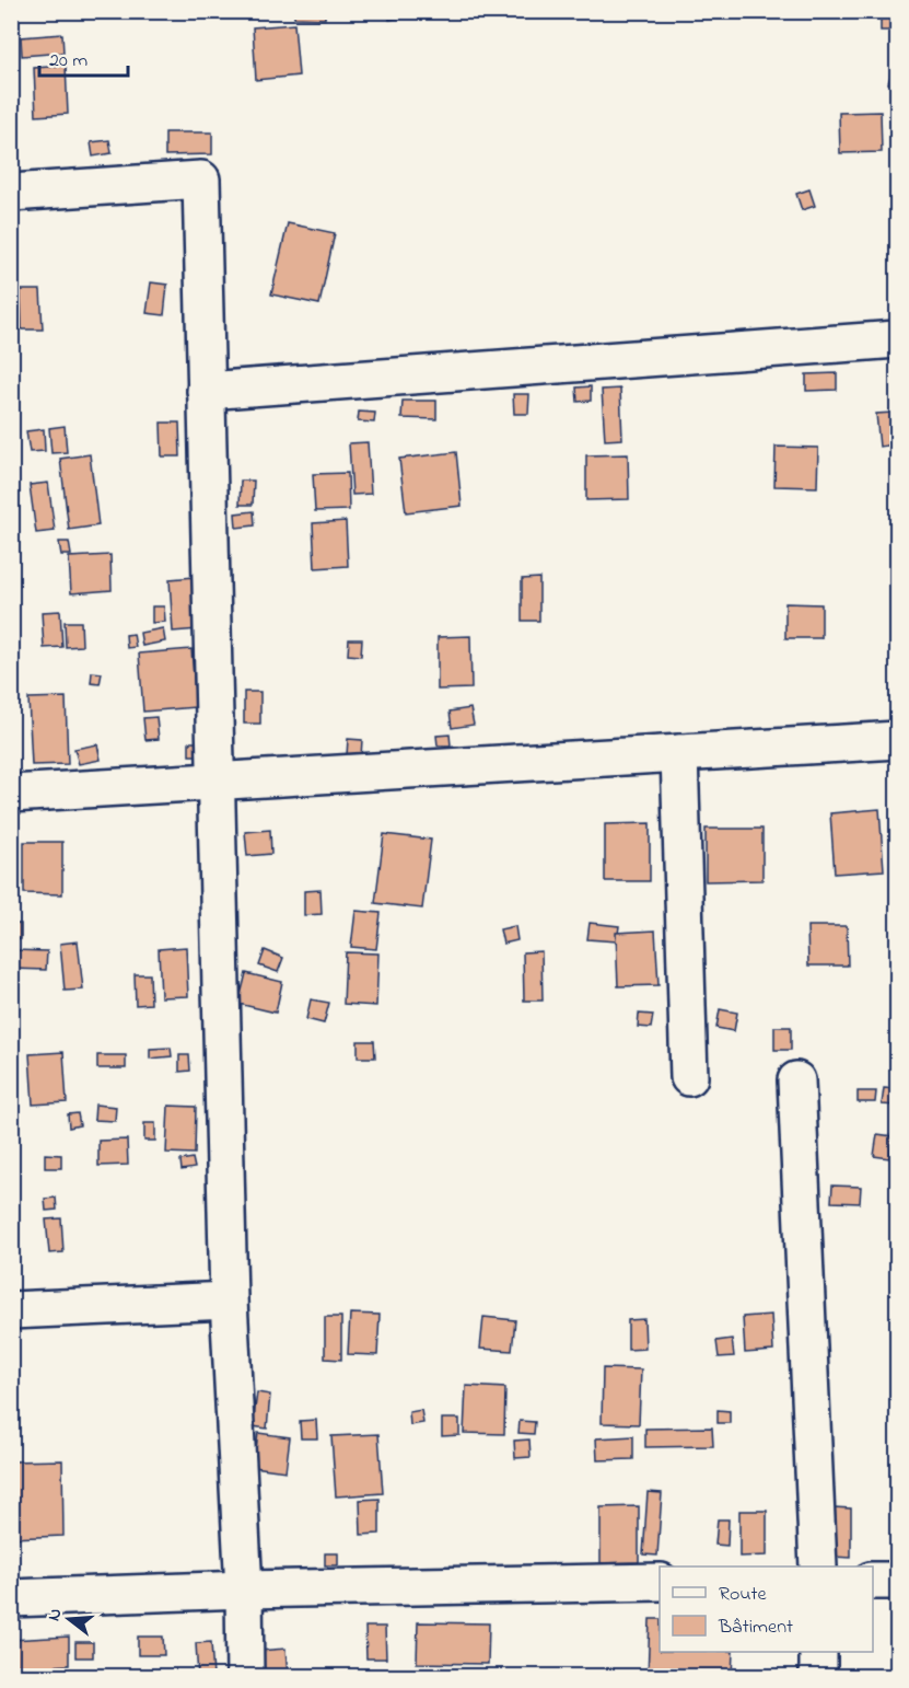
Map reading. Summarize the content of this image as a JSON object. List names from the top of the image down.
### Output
{
  "legend": ["Route", "Bâtiment"],
  "scale_bar": "20 m",
  "north": "left"
}
